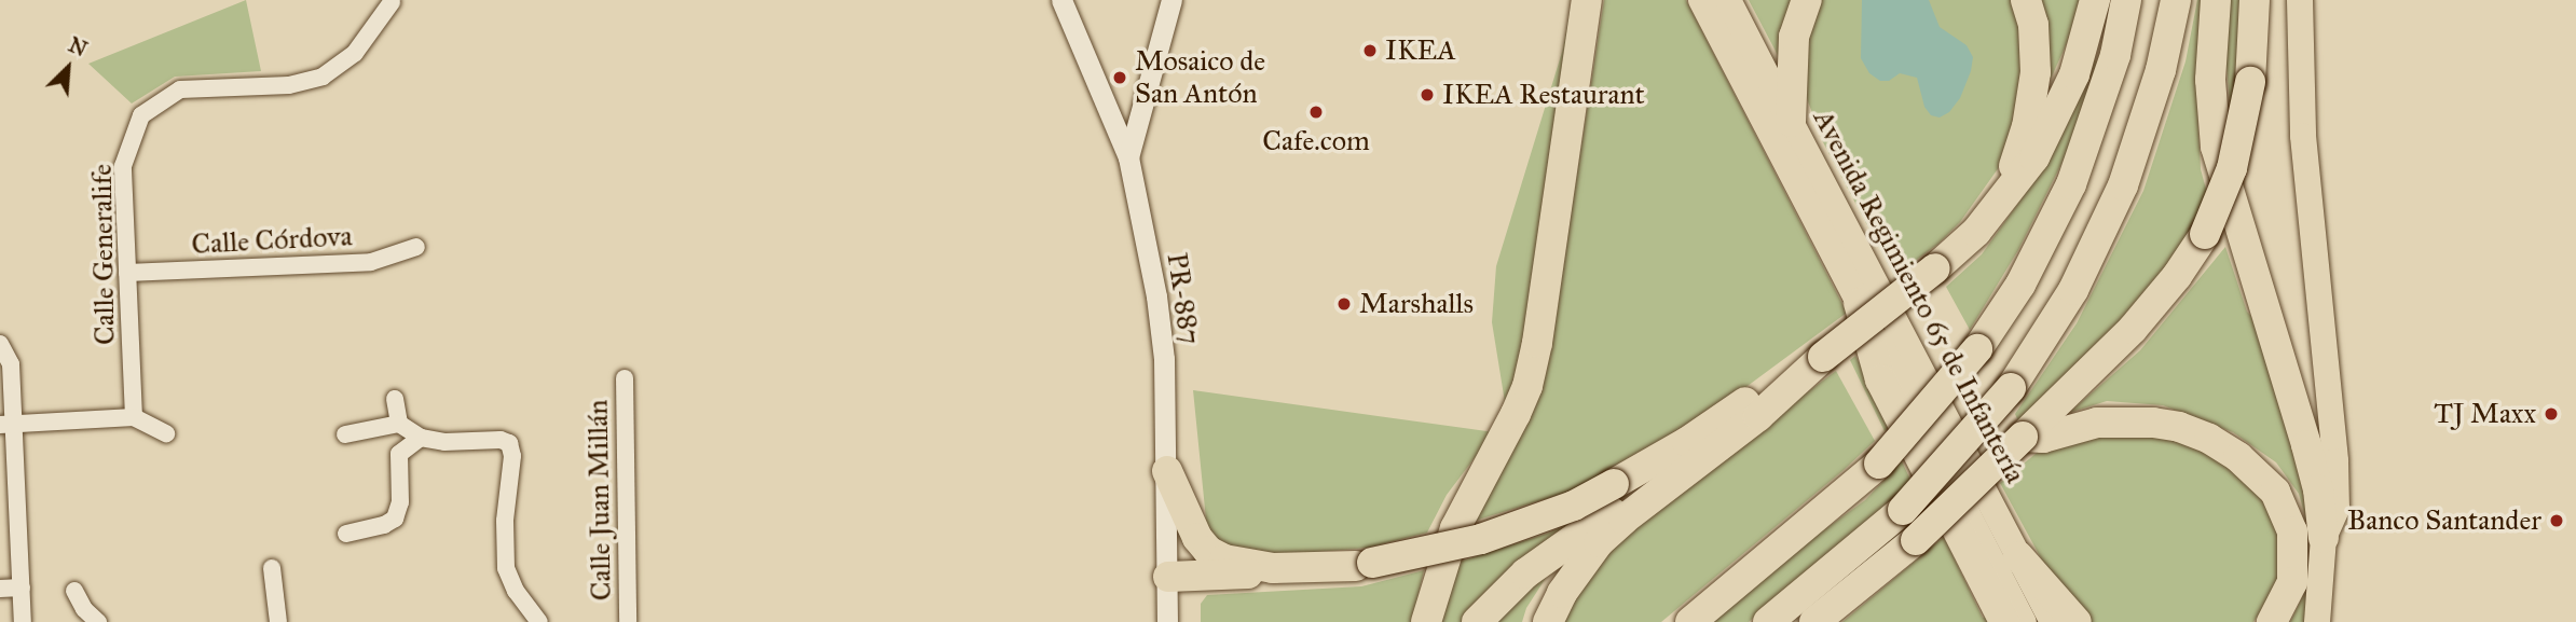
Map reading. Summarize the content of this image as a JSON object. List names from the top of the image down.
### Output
{
  "streets": {
    "main road": ["Avenida Regimiento 65 de Infantería"],
    "street": [
      "Calle Córdova",
      "Calle Generalife",
      "PR-887",
      "Calle Juan Millán"
    ]
  },
  "crossings": [
    ["Calle Córdova", "Calle Generalife"]
  ],
  "places": [
    "IKEA",
    "Mosaico de San Antón",
    "IKEA Restaurant",
    "Cafe.com",
    "Marshalls",
    "TJ Maxx",
    "Banco Santander"
  ],
  "north": "top right"
}
